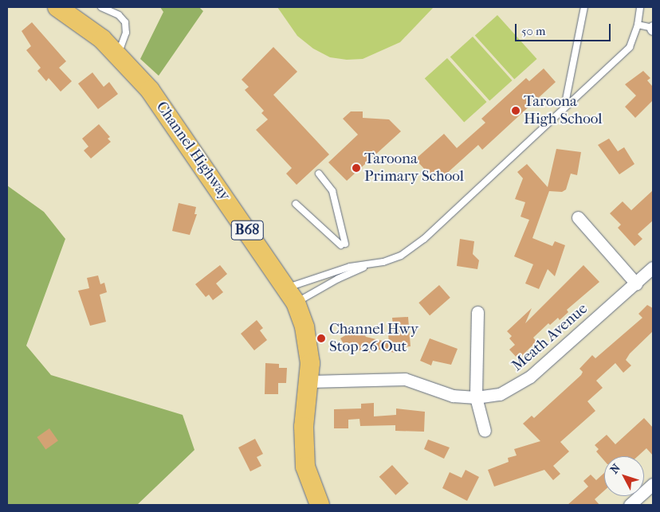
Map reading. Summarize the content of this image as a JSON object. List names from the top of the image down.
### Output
{
  "streets": {
    "main road": ["Channel Highway", "B68"],
    "street": ["Meath Avenue"]
  },
  "crossings": [
    ["Channel Highway", "Meath Avenue"]
  ],
  "places": ["Taroona High School", "Taroona Primary School", "Channel Hwy Stop 26 Out"],
  "scale_bar": "50 m",
  "north": "top left"
}
